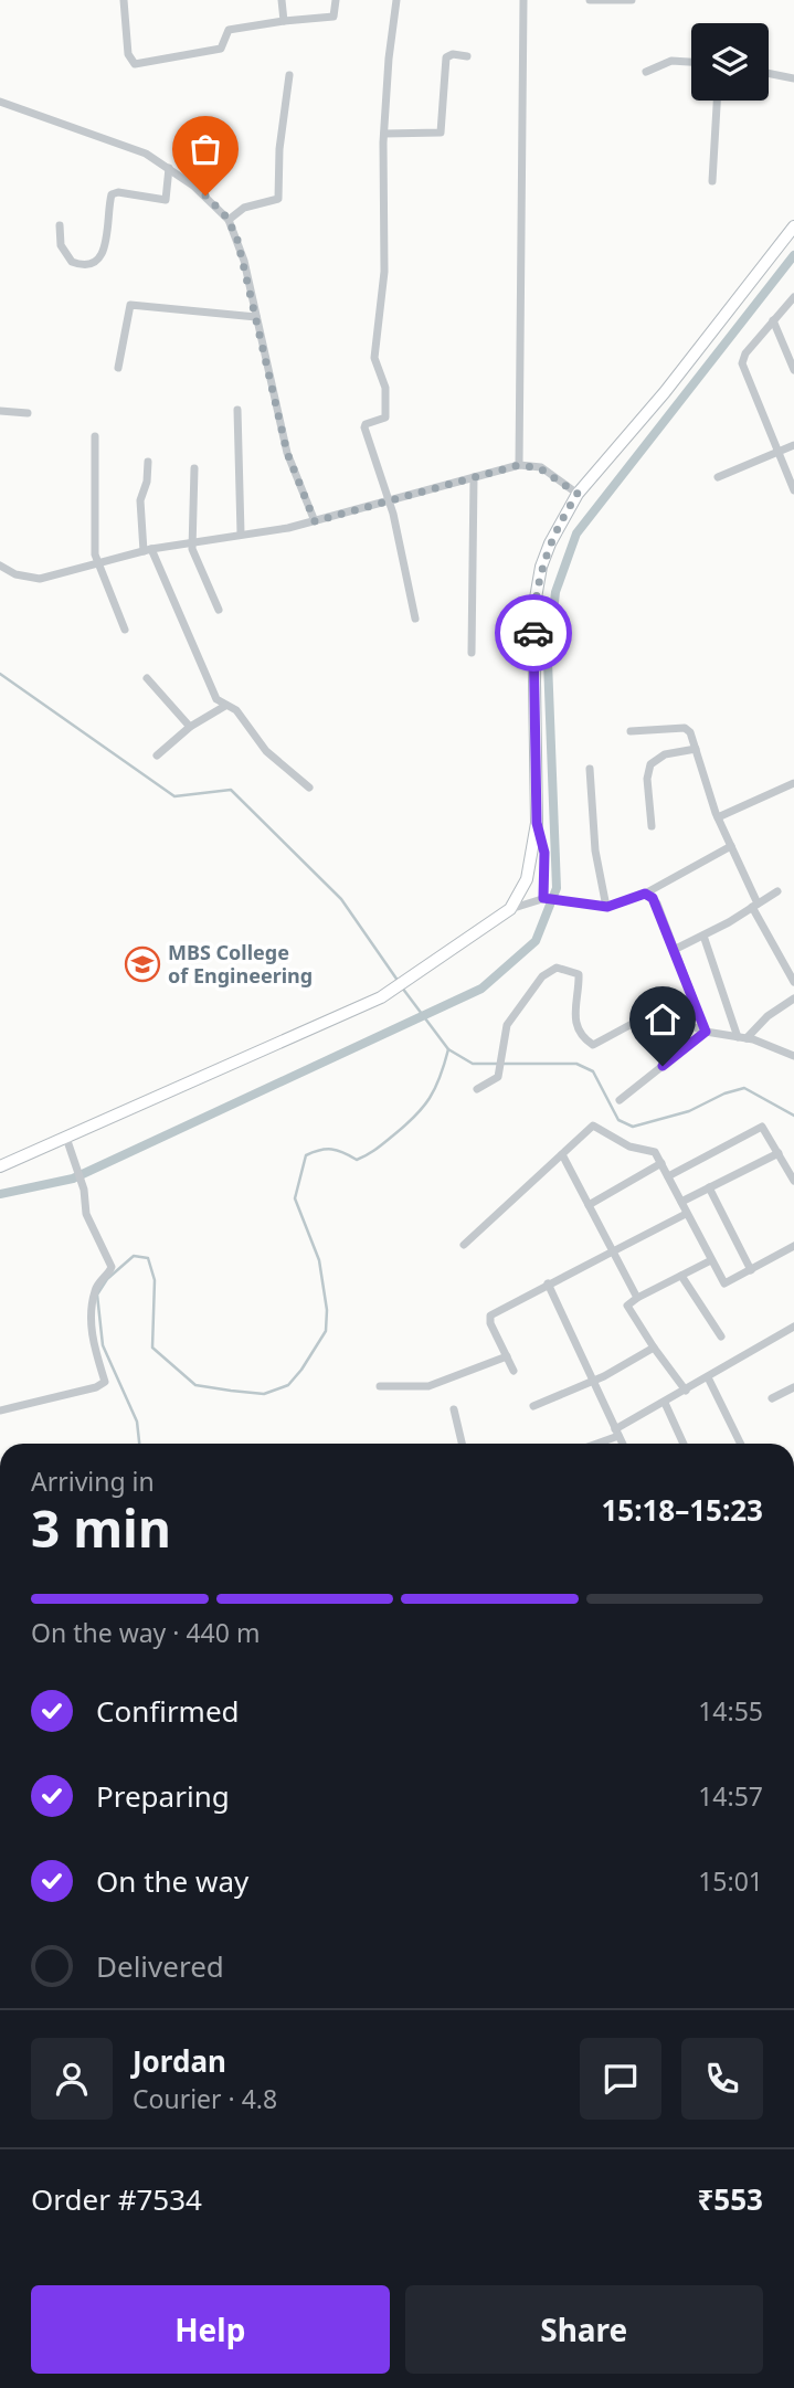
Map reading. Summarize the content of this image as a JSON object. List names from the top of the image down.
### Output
{
  "places": {
    "school or university": ["MBS College of Engineering"]
  },
  "page": {
    "heading": ["3 min", "Arriving in", "15:18–15:23"],
    "panel": [
      "Jordan",
      "Courier · 4.8",
      "Order #7534",
      "₹553"
    ],
    "bar": "On the way · 440 m",
    "list": [
      ["Confirmed", "14:55"],
      ["Preparing", "14:57"],
      ["On the way", "15:01"],
      "Delivered"
    ],
    "buttons": ["Help", "Share"]
  }
}
